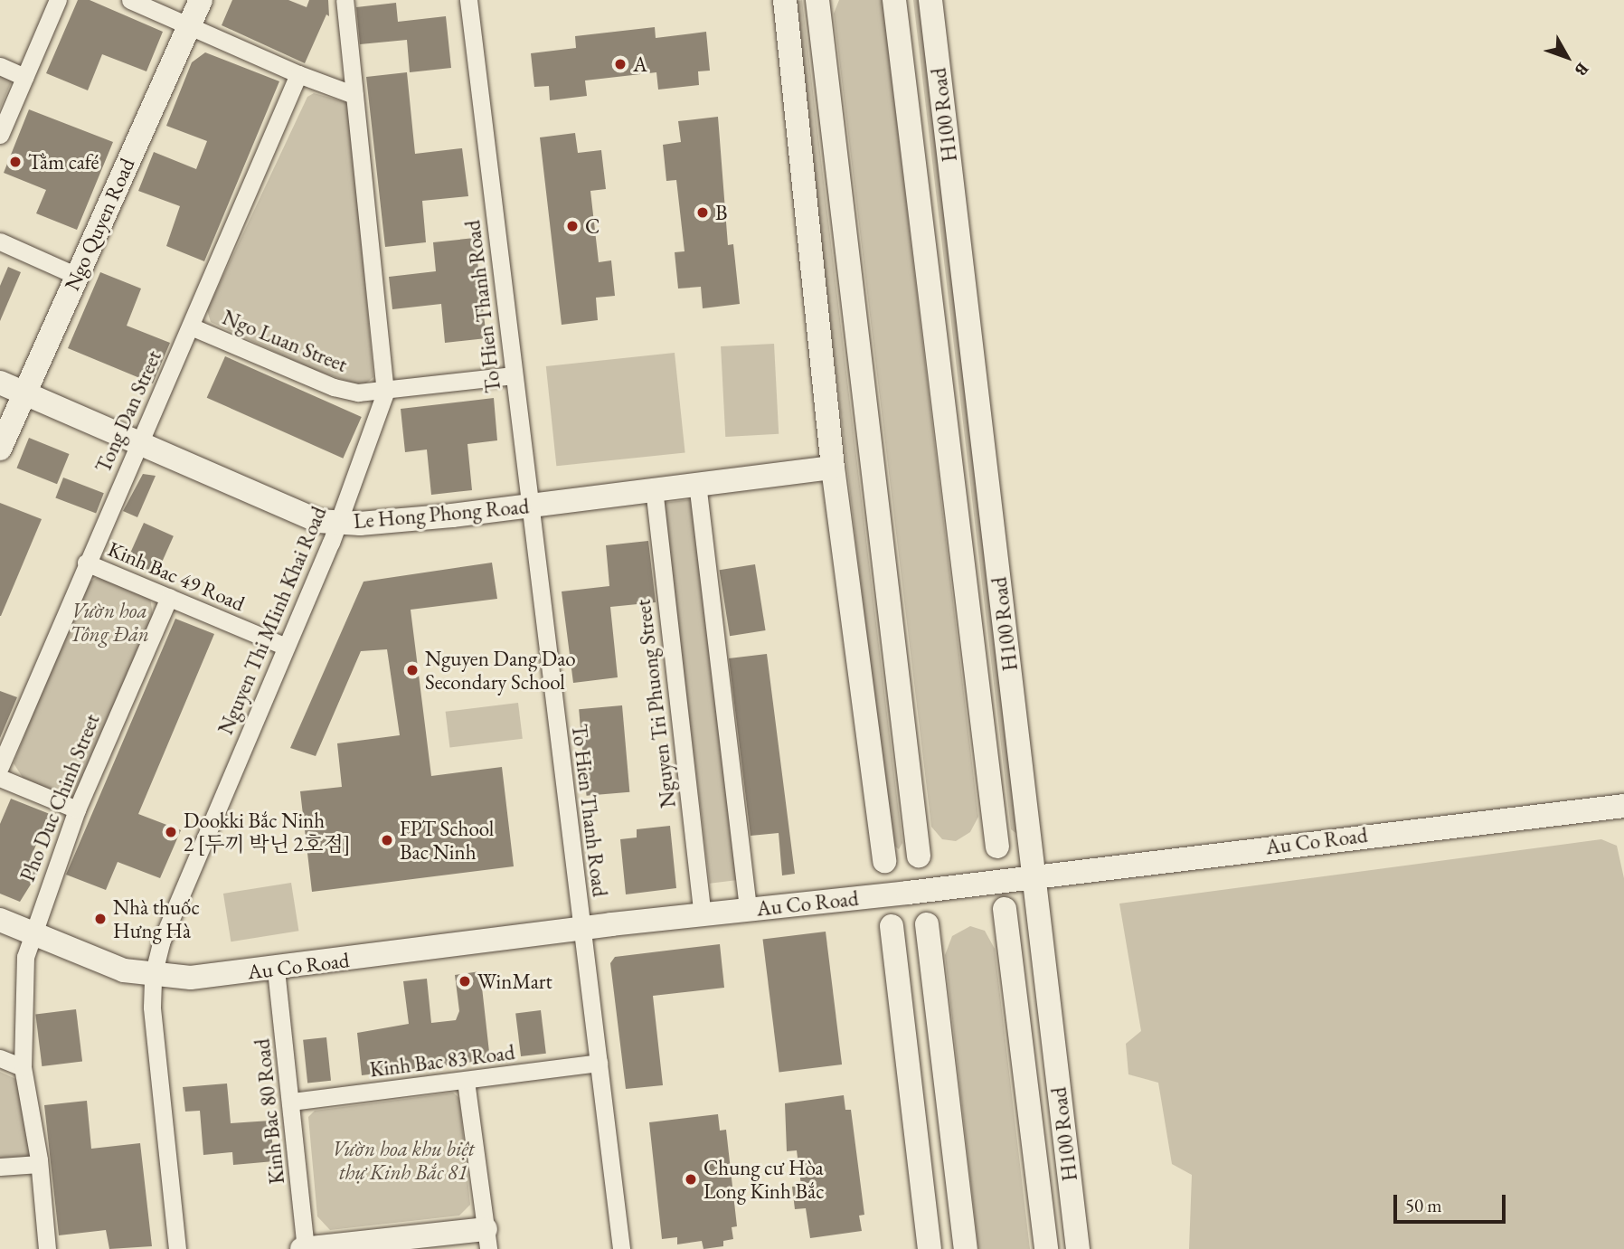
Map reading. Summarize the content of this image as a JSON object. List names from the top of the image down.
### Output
{
  "streets": {
    "main road": [
      "H100 Road",
      "Ngo Quyen Road",
      "Le Hong Phong Road",
      "Au Co Road"
    ],
    "street": [
      "To Hien Thanh Road",
      "Ngo Luan Street",
      "Tong Dan Street",
      "Kinh Bac 49 Road",
      "Nguyen Thi MIinh Khai Road",
      "Nguyen Tri Phuong Street",
      "Pho Duc Chinh Street",
      "Kinh Bac 83 Road",
      "Kinh Bac 80 Road"
    ]
  },
  "crossings": [
    ["H100 Road", "Au Co Road"],
    ["Ngo Quyen Road", "Le Hong Phong Road"],
    ["To Hien Thanh Road", "Ngo Luan Street"],
    ["To Hien Thanh Road", "Le Hong Phong Road"],
    ["To Hien Thanh Road", "Au Co Road"],
    ["To Hien Thanh Road", "Kinh Bac 83 Road"],
    ["Ngo Luan Street", "Tong Dan Street"],
    ["Ngo Luan Street", "Nguyen Thi MIinh Khai Road"],
    ["Tong Dan Street", "Le Hong Phong Road"],
    ["Tong Dan Street", "Kinh Bac 49 Road"],
    ["Le Hong Phong Road", "Nguyen Thi MIinh Khai Road"],
    ["Le Hong Phong Road", "Nguyen Tri Phuong Street"],
    ["Kinh Bac 49 Road", "Nguyen Thi MIinh Khai Road"],
    ["Kinh Bac 49 Road", "Pho Duc Chinh Street"],
    ["Nguyen Thi MIinh Khai Road", "Au Co Road"],
    ["Nguyen Tri Phuong Street", "Au Co Road"],
    ["Pho Duc Chinh Street", "Au Co Road"],
    ["Au Co Road", "Kinh Bac 80 Road"],
    ["Kinh Bac 83 Road", "Kinh Bac 80 Road"]
  ],
  "parks": ["Vườn hoa Tông Đản", "Vườn hoa khu biệt thự Kinh Bắc 81"],
  "places": [
    "A",
    "Tằm café",
    "B",
    "C",
    "Nguyen Dang Dao Secondary School",
    "Dookki Bắc Ninh 2 [두끼 박닌 2호점]",
    "FPT School Bac Ninh",
    "Nhà thuốc Hưng Hà",
    "WinMart",
    "Chung cư Hòa Long Kinh Bắc"
  ],
  "scale_bar": "50 m",
  "north": "bottom right"
}
